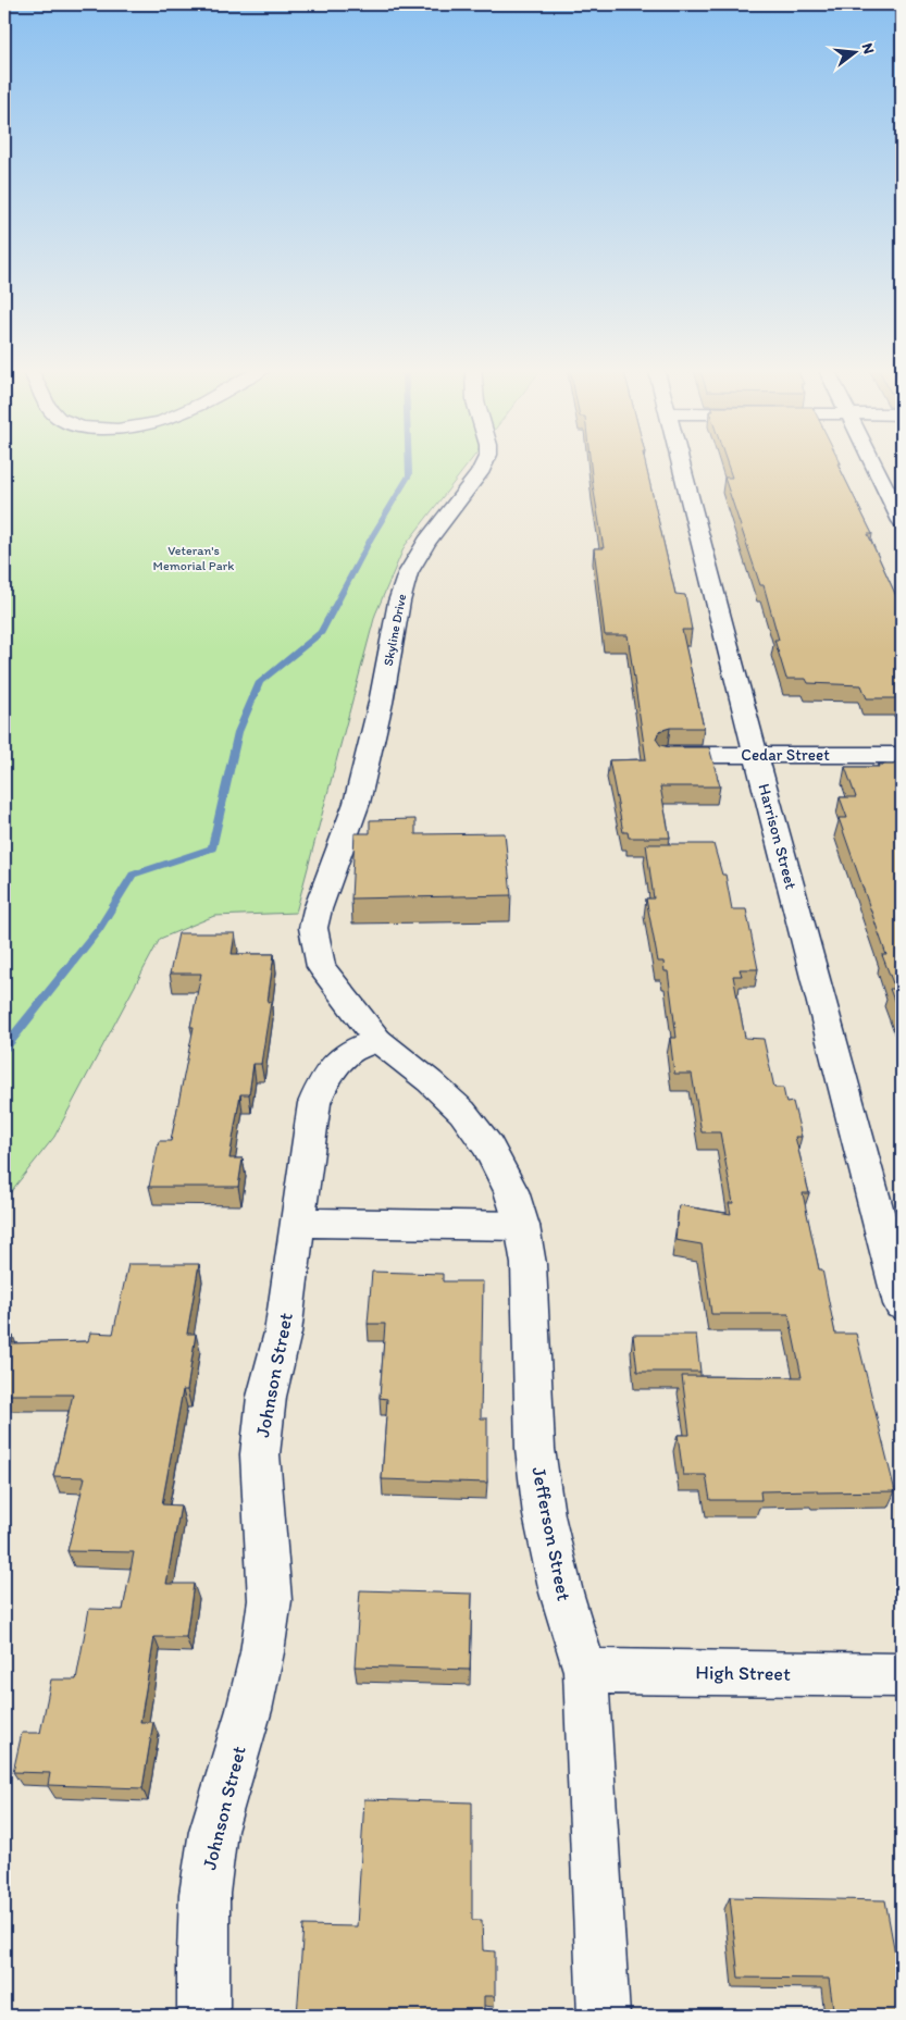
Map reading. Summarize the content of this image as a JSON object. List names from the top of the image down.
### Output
{
  "streets": {
    "street": [
      "Skyline Drive",
      "Cedar Street",
      "Harrison Street",
      "Johnson Street",
      "Jefferson Street",
      "High Street"
    ]
  },
  "crossings": [
    ["Skyline Drive", "Johnson Street"],
    ["Skyline Drive", "Jefferson Street"],
    ["Cedar Street", "Harrison Street"],
    ["Johnson Street", "Jefferson Street"],
    ["Jefferson Street", "High Street"]
  ],
  "parks": ["Veteran's Memorial Park"],
  "north": "right"
}
